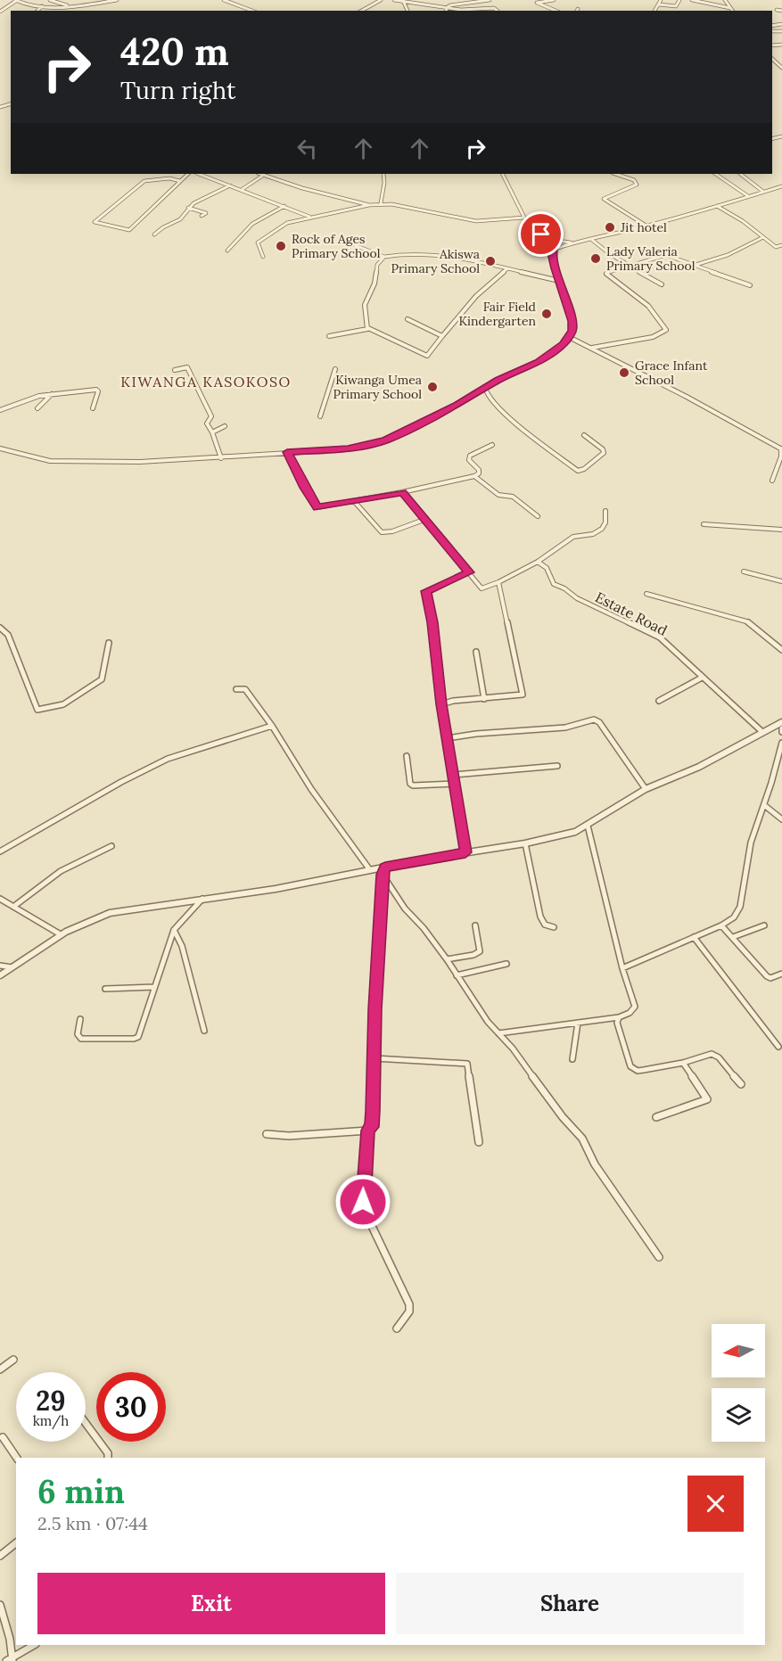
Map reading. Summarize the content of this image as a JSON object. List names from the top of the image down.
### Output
{
  "streets": {
    "street": ["Estate Road"]
  },
  "districts": ["KIWANGA KASOKOSO"],
  "places": [
    "Jit hotel",
    "Rock of Ages Primary School",
    "Lady Valeria Primary School",
    "Akiswa Primary School",
    "Fair Field Kindergarten",
    "Grace Infant School",
    "Kiwanga Umea Primary School"
  ],
  "north": "left",
  "page": {
    "turn": ["420 m", "Turn right"],
    "speed": "29 km/h",
    "limit": "30",
    "heading": ["6 min", "2.5 km · 07:44"],
    "buttons": ["Exit", "Share"]
  }
}
